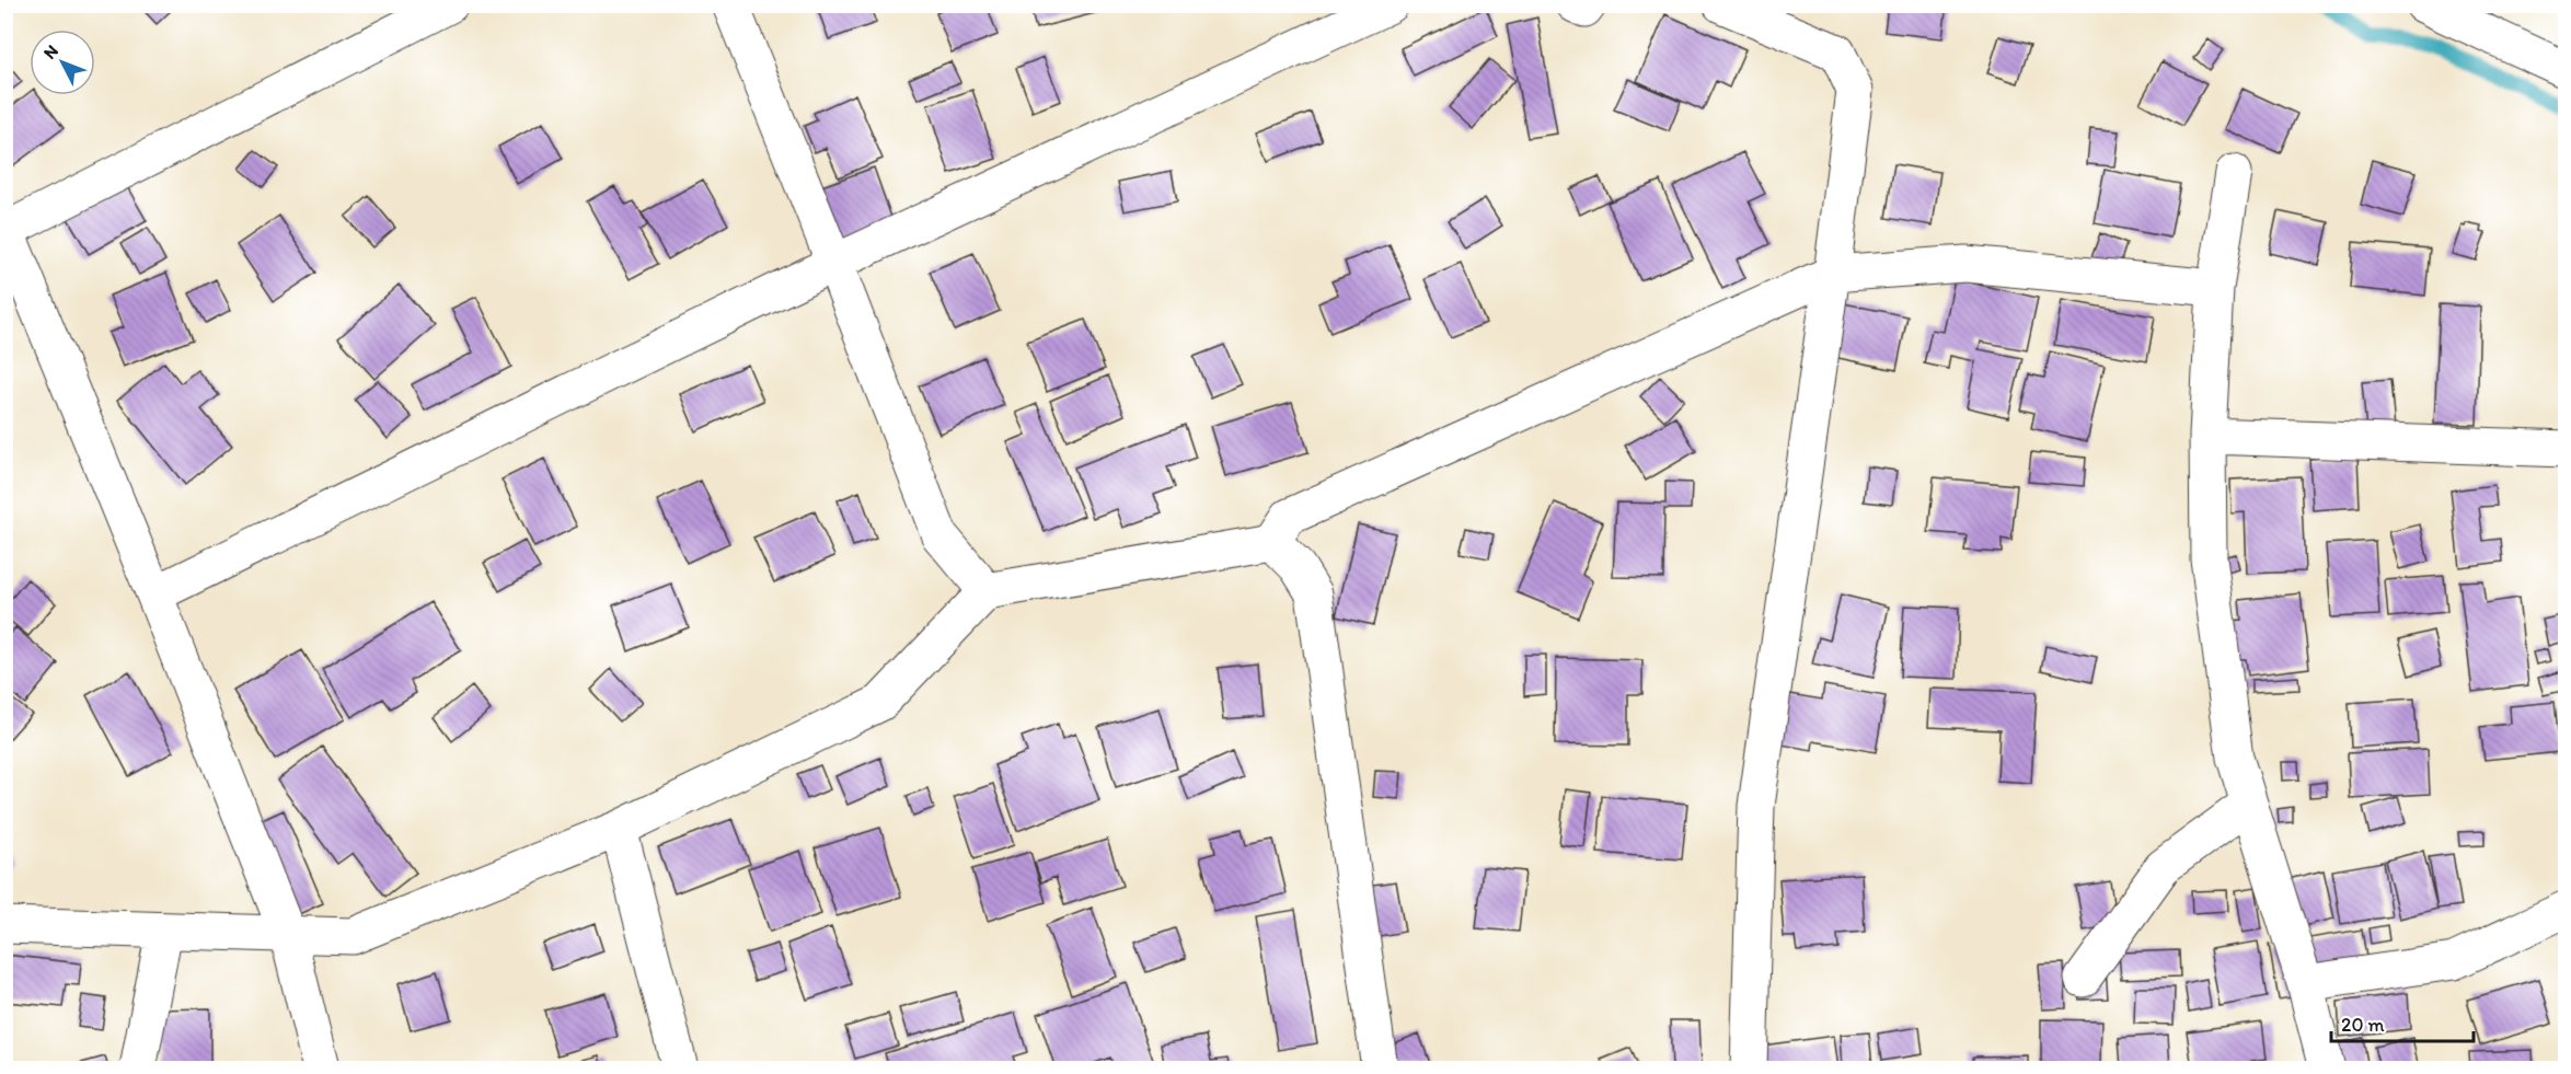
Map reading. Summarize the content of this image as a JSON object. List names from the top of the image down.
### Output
{
  "scale_bar": "20 m",
  "north": "top left"
}
